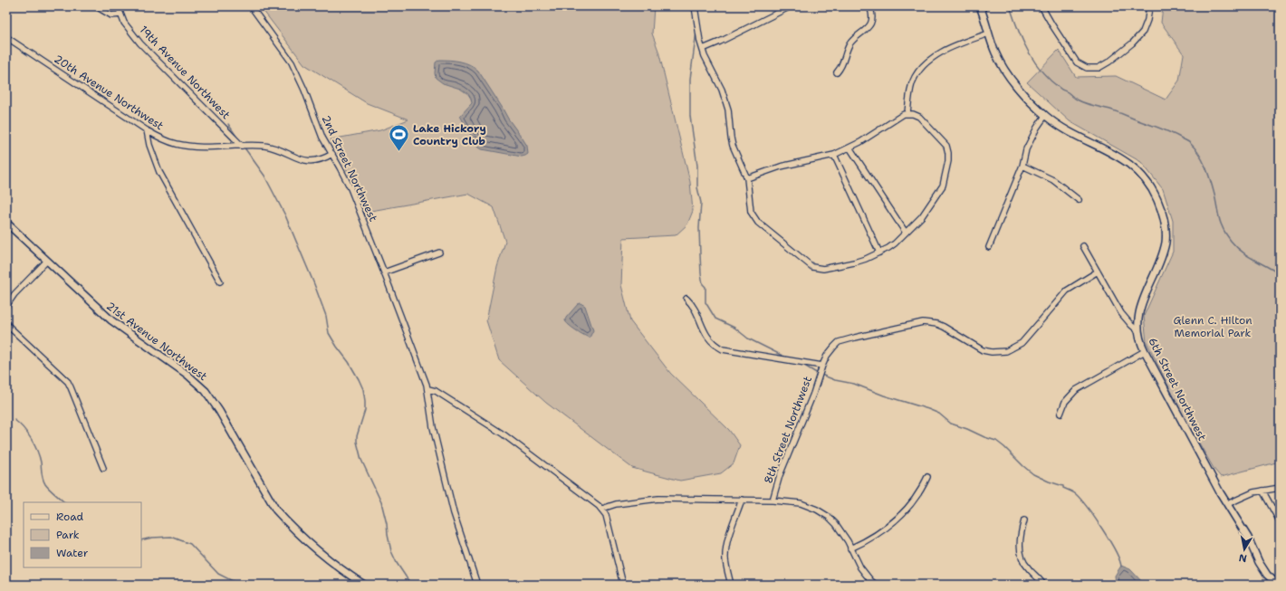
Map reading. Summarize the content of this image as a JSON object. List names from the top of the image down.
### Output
{
  "streets": {
    "street": [
      "19th Avenue Northwest",
      "20th Avenue Northwest",
      "2nd Street Northwest",
      "21st Avenue Northwest",
      "6th Street Northwest",
      "8th Street Northwest"
    ]
  },
  "crossings": [
    ["19th Avenue Northwest", "20th Avenue Northwest"],
    ["20th Avenue Northwest", "2nd Street Northwest"]
  ],
  "parks": ["Glenn C. Hilton Memorial Park"],
  "places": {
    "sports": ["Lake Hickory Country Club"]
  },
  "legend": ["Road", "Park", "Water"],
  "north": "bottom"
}
